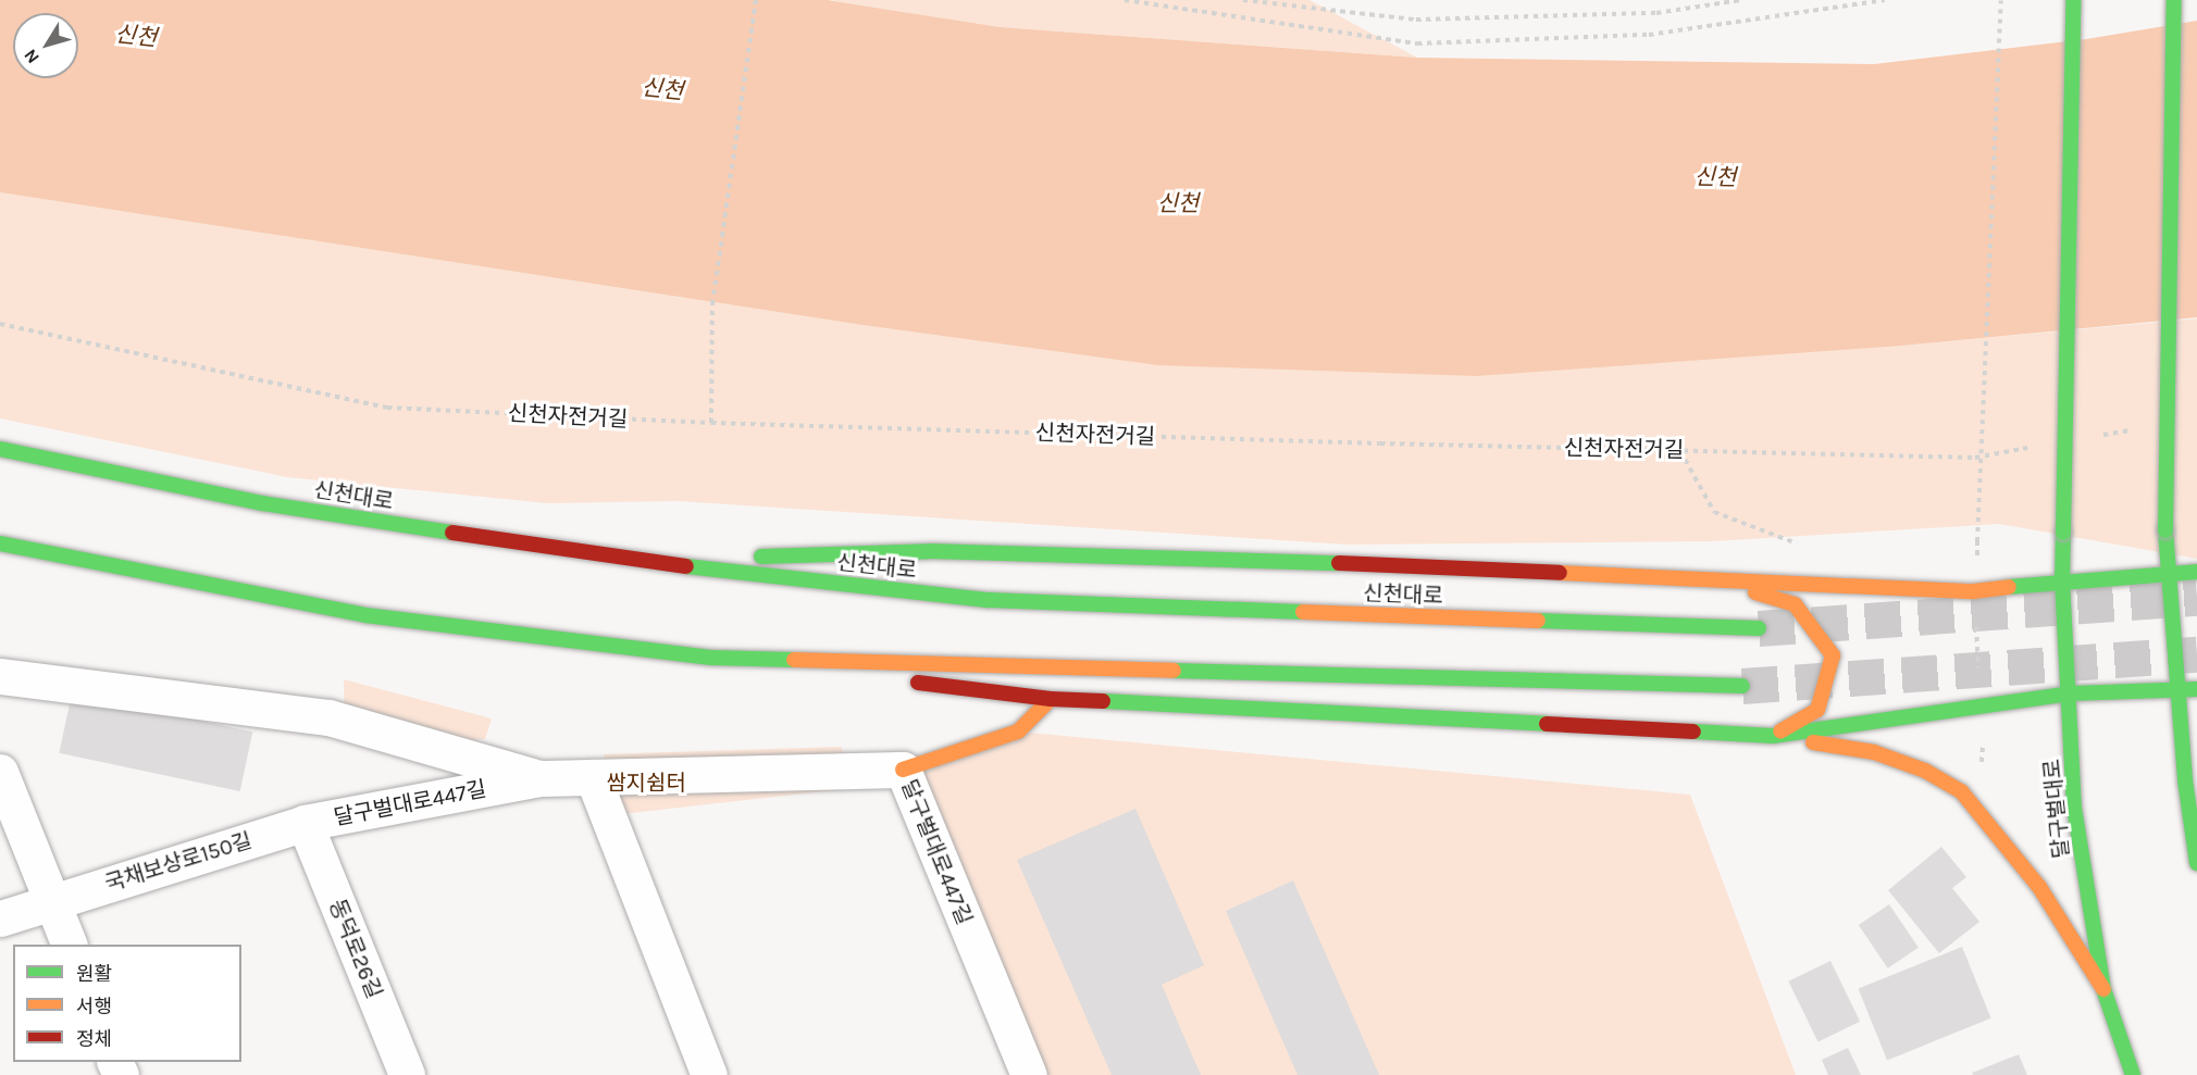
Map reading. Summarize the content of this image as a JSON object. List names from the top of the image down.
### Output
{
  "streets": {
    "main road": ["신천대로", "달구벌대로"],
    "street": ["달구벌대로447길", "국채보상로150길", "동덕로26길"],
    "path": ["신천자전거길"]
  },
  "crossings": [
    ["달구벌대로447길", "국채보상로150길"],
    ["달구벌대로447길", "동덕로26길"],
    ["국채보상로150길", "동덕로26길"]
  ],
  "water": ["신천"],
  "parks": ["쌈지쉼터"],
  "legend": ["원활", "서행", "정체"],
  "north": "bottom left"
}
